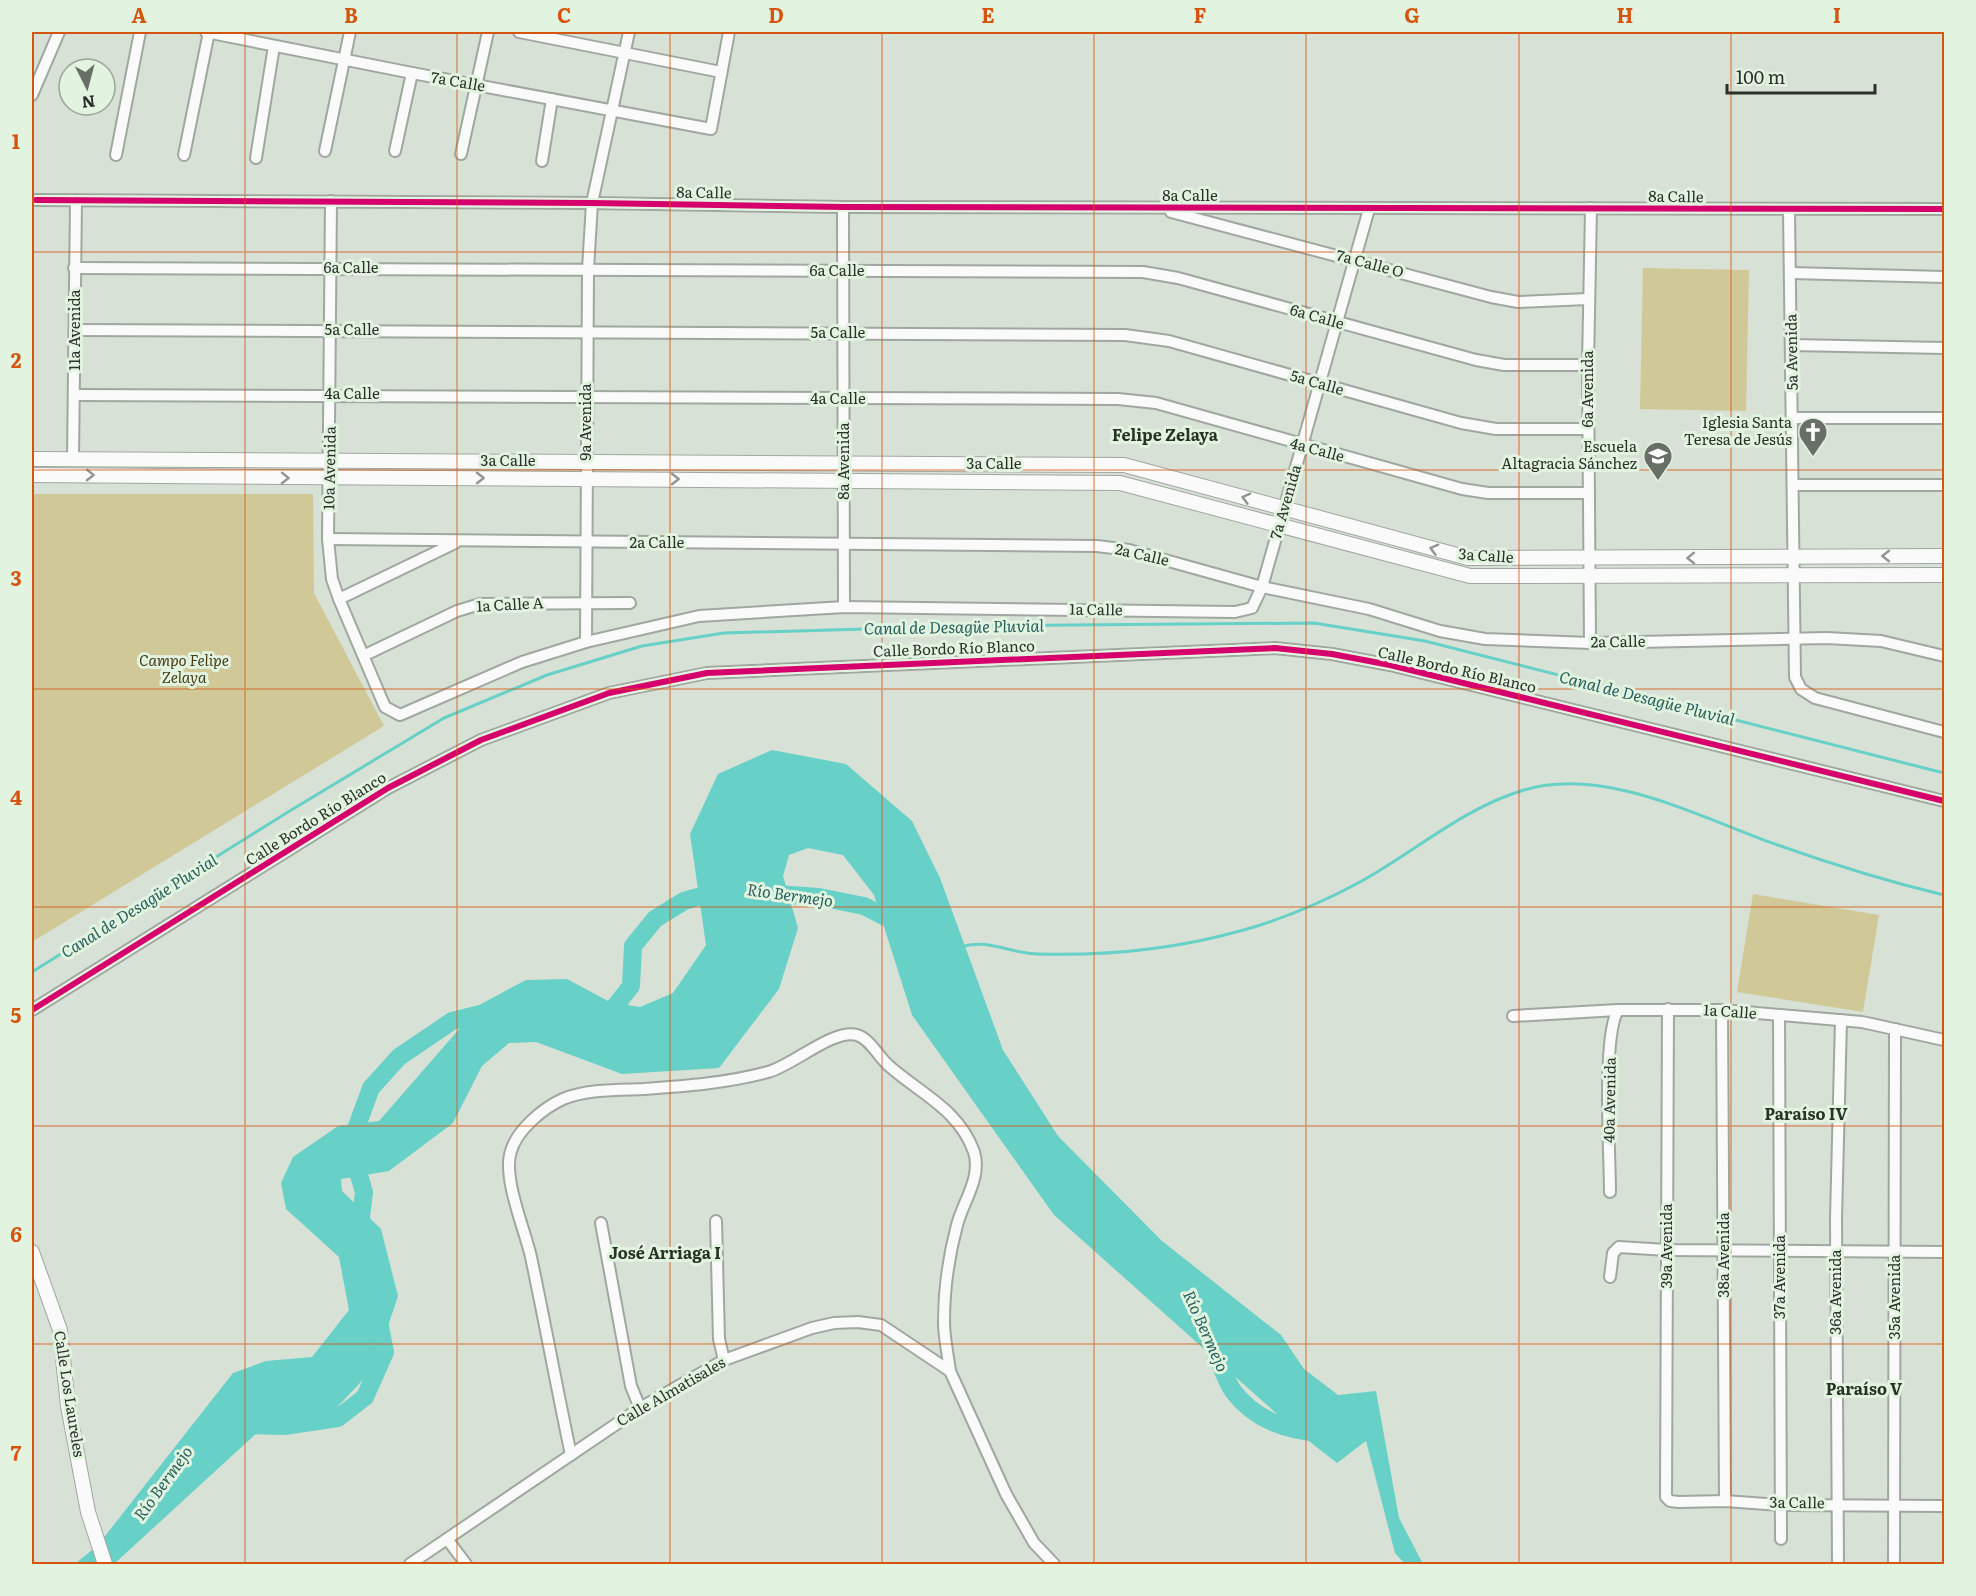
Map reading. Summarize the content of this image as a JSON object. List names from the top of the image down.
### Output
{
  "streets": {
    "street": [
      "7a Calle",
      "8a Calle",
      "7a Calle O",
      "6a Calle",
      "11a Avenida",
      "5a Calle",
      "5a Avenida",
      "6a Avenida",
      "4a Calle",
      "9a Avenida",
      "3a Calle",
      "8a Avenida",
      "10a Avenida",
      "7a Avenida",
      "2a Calle",
      "1a Calle A",
      "1a Calle",
      "Calle Bordo Río Blanco",
      "40a Avenida",
      "39a Avenida",
      "38a Avenida",
      "37a Avenida",
      "36a Avenida",
      "35a Avenida",
      "Calle Almatisales",
      "Calle Los Laureles"
    ]
  },
  "crossings": [
    ["7a Calle", "9a Avenida"],
    ["8a Calle", "7a Calle O"],
    ["8a Calle", "11a Avenida"],
    ["8a Calle", "5a Avenida"],
    ["8a Calle", "6a Avenida"],
    ["8a Calle", "9a Avenida"],
    ["8a Calle", "8a Avenida"],
    ["8a Calle", "10a Avenida"],
    ["8a Calle", "7a Avenida"],
    ["7a Calle O", "6a Avenida"],
    ["7a Calle O", "7a Avenida"],
    ["6a Calle", "11a Avenida"],
    ["6a Calle", "6a Avenida"],
    ["6a Calle", "9a Avenida"],
    ["6a Calle", "8a Avenida"],
    ["6a Calle", "10a Avenida"],
    ["6a Calle", "7a Avenida"],
    ["11a Avenida", "5a Calle"],
    ["11a Avenida", "4a Calle"],
    ["11a Avenida", "3a Calle"],
    ["5a Calle", "6a Avenida"],
    ["5a Calle", "9a Avenida"],
    ["5a Calle", "8a Avenida"],
    ["5a Calle", "10a Avenida"],
    ["5a Calle", "7a Avenida"],
    ["5a Avenida", "3a Calle"],
    ["5a Avenida", "2a Calle"],
    ["6a Avenida", "4a Calle"],
    ["6a Avenida", "3a Calle"],
    ["6a Avenida", "2a Calle"],
    ["4a Calle", "9a Avenida"],
    ["4a Calle", "8a Avenida"],
    ["4a Calle", "10a Avenida"],
    ["4a Calle", "7a Avenida"],
    ["9a Avenida", "3a Calle"],
    ["9a Avenida", "10a Avenida"],
    ["9a Avenida", "2a Calle"],
    ["9a Avenida", "1a Calle A"],
    ["3a Calle", "8a Avenida"],
    ["3a Calle", "10a Avenida"],
    ["3a Calle", "7a Avenida"],
    ["3a Calle", "39a Avenida"],
    ["3a Calle", "38a Avenida"],
    ["3a Calle", "37a Avenida"],
    ["3a Calle", "36a Avenida"],
    ["3a Calle", "35a Avenida"],
    ["8a Avenida", "2a Calle"],
    ["8a Avenida", "1a Calle"],
    ["10a Avenida", "2a Calle"],
    ["10a Avenida", "1a Calle A"],
    ["7a Avenida", "2a Calle"],
    ["7a Avenida", "1a Calle"],
    ["2a Calle", "1a Calle"],
    ["1a Calle", "40a Avenida"],
    ["1a Calle", "39a Avenida"],
    ["1a Calle", "38a Avenida"],
    ["1a Calle", "37a Avenida"],
    ["1a Calle", "36a Avenida"],
    ["1a Calle", "35a Avenida"]
  ],
  "districts": [
    "Felipe Zelaya",
    "Paraíso IV",
    "José Arriaga I",
    "Paraíso V"
  ],
  "water": ["Canal de Desagüe Pluvial", "Río Bermejo"],
  "parks": ["Campo Felipe Zelaya"],
  "places": {
    "church": ["Iglesia Santa Teresa de Jesús"],
    "school or university": ["Escuela Altagracia Sánchez"]
  },
  "scale_bar": "100 m",
  "north": "bottom",
  "grid": {
    "columns": [
      "A",
      "B",
      "C",
      "D",
      "E",
      "F",
      "G",
      "H",
      "I"
    ],
    "rows": [
      "1",
      "2",
      "3",
      "4",
      "5",
      "6",
      "7"
    ]
  }
}
